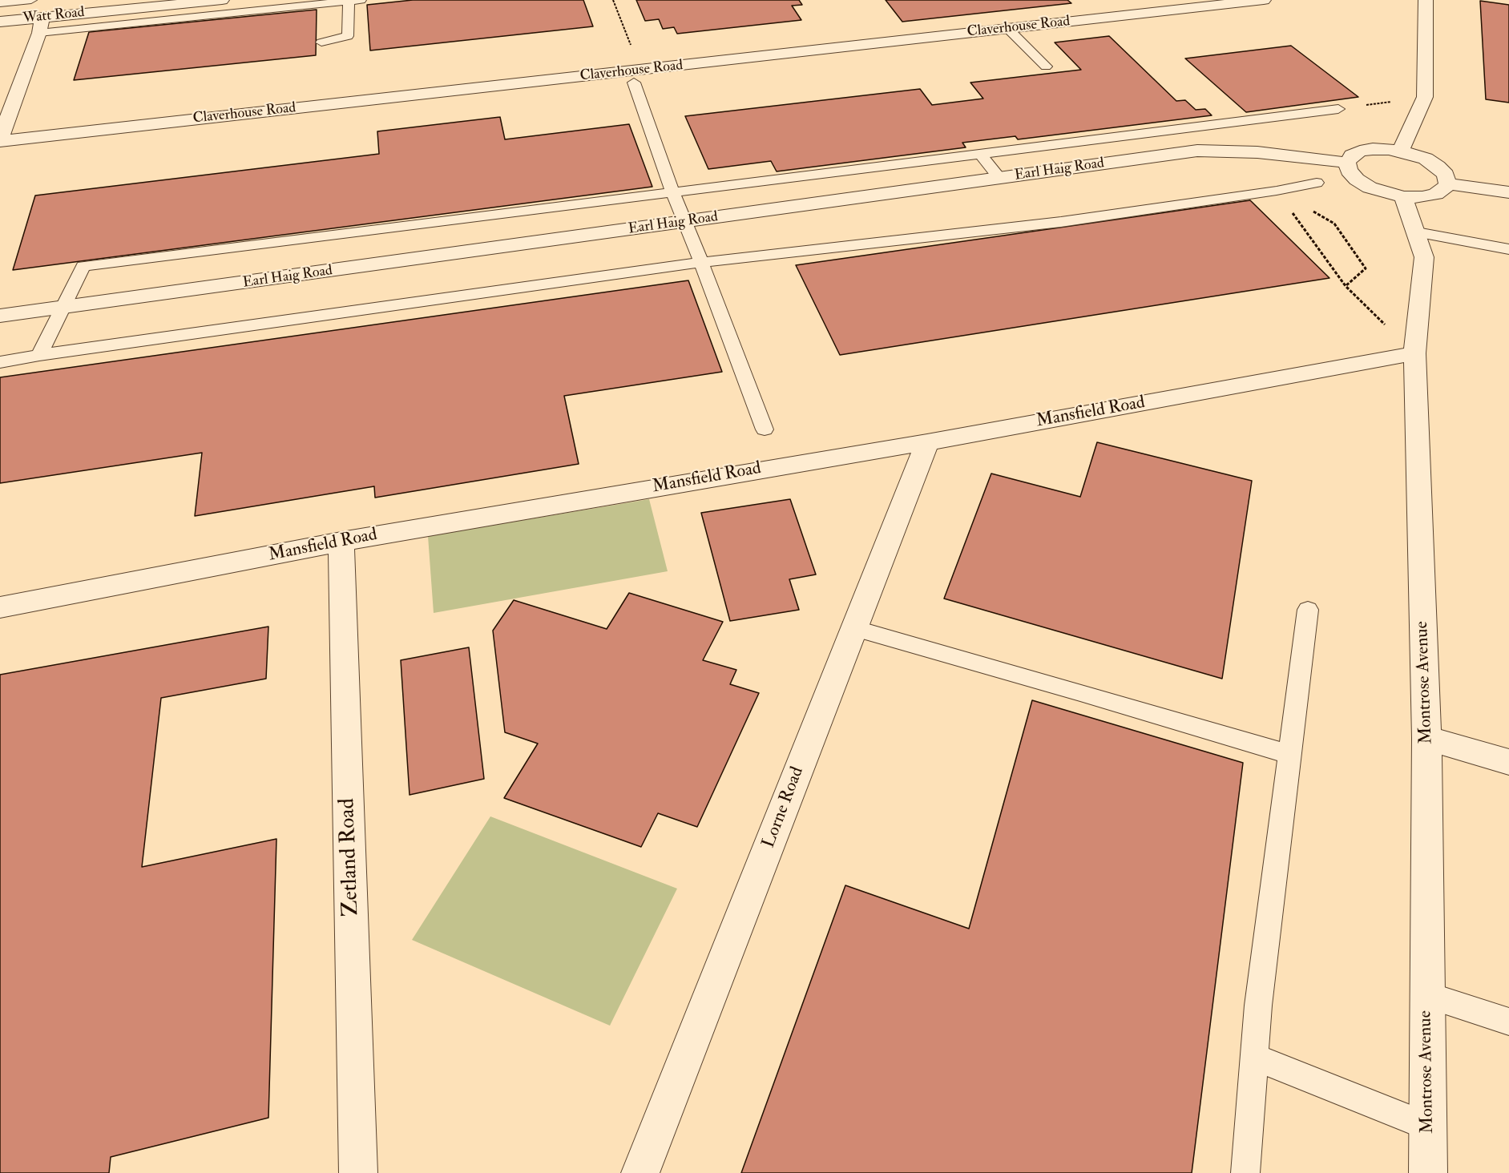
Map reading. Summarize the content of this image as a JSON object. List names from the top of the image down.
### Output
{
  "streets": {
    "street": [
      "Watt Road",
      "Claverhouse Road",
      "Earl Haig Road",
      "Mansfield Road",
      "Montrose Avenue",
      "Lorne Road",
      "Zetland Road"
    ]
  },
  "crossings": [
    ["Mansfield Road", "Montrose Avenue"],
    ["Mansfield Road", "Lorne Road"],
    ["Mansfield Road", "Zetland Road"]
  ]
}
